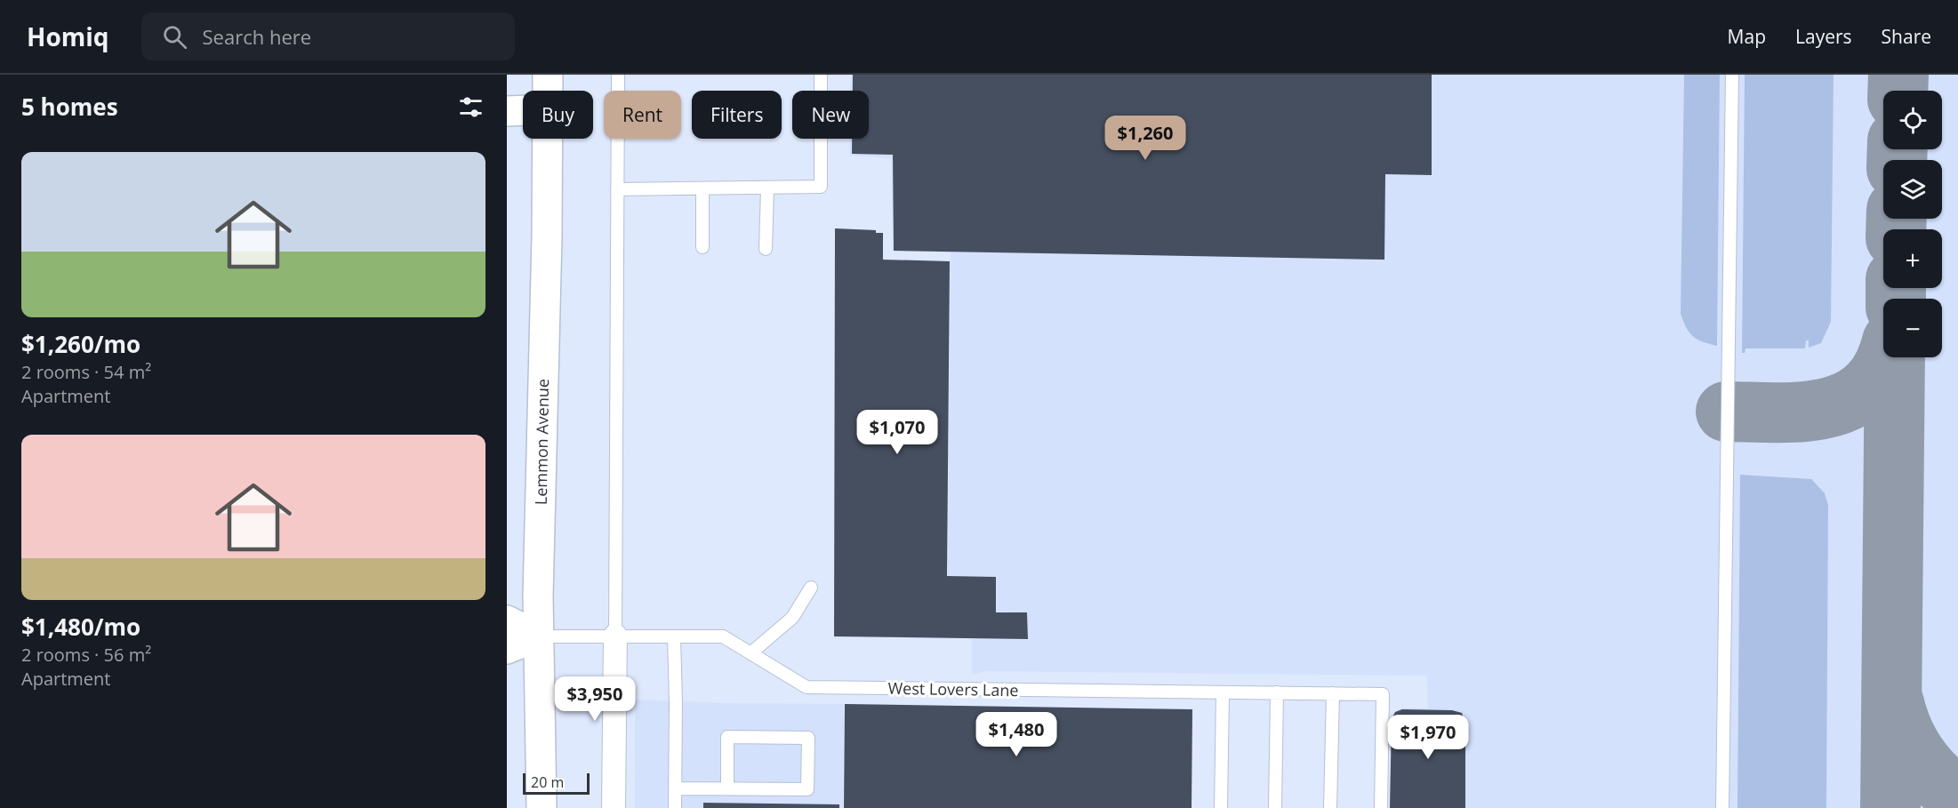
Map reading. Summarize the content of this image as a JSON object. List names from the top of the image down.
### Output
{
  "streets": {
    "main road": ["Lemmon Avenue", "West Lovers Lane"]
  },
  "crossings": [
    ["Lemmon Avenue", "West Lovers Lane"]
  ],
  "scale_bar": "20 m",
  "page": {
    "header": "Homiq",
    "search": "Search here",
    "nav": ["Map", "Layers", "Share"],
    "heading": "5 homes",
    "map_buttons": ["+", "−"],
    "chip": [
      "Buy",
      "Rent",
      "Filters",
      "New"
    ],
    "price": [
      "$1,260",
      "$1,070",
      "$3,950",
      "$1,480",
      "$1,970"
    ],
    "list": [
      {
        "name": "$1,260/mo",
        "note": "2 rooms · 54 m² · Apartment"
      },
      {
        "name": "$1,480/mo",
        "note": "2 rooms · 56 m² · Apartment"
      }
    ],
    "scale": "20 m"
  }
}
